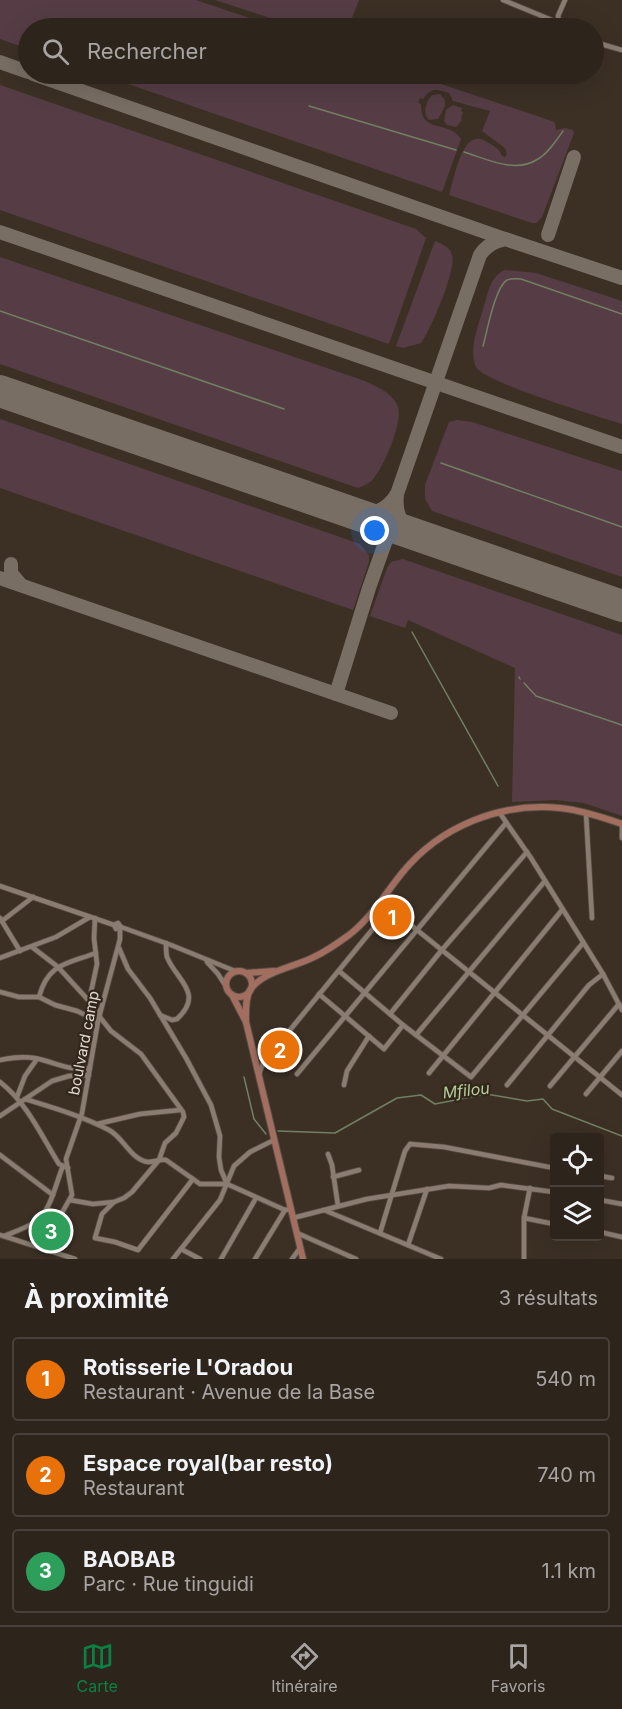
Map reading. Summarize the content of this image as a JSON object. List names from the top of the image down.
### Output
{
  "streets": {
    "street": ["boulvard camp"]
  },
  "water": ["Mfilou"],
  "page": {
    "search": "Rechercher",
    "pins": ["1", "2", "3"],
    "heading": ["À proximité", "3 résultats"],
    "list": [
      {
        "mark": "1",
        "name": "Rotisserie L'Oradou",
        "note": "Restaurant · Avenue de la Base",
        "value": "540 m"
      },
      {
        "mark": "2",
        "name": "Espace royal(bar resto)",
        "note": "Restaurant",
        "value": "740 m"
      },
      {
        "mark": "3",
        "name": "BAOBAB",
        "note": "Parc · Rue tinguidi",
        "value": "1.1 km"
      }
    ],
    "nav": ["Carte", "Itinéraire", "Favoris"]
  }
}
